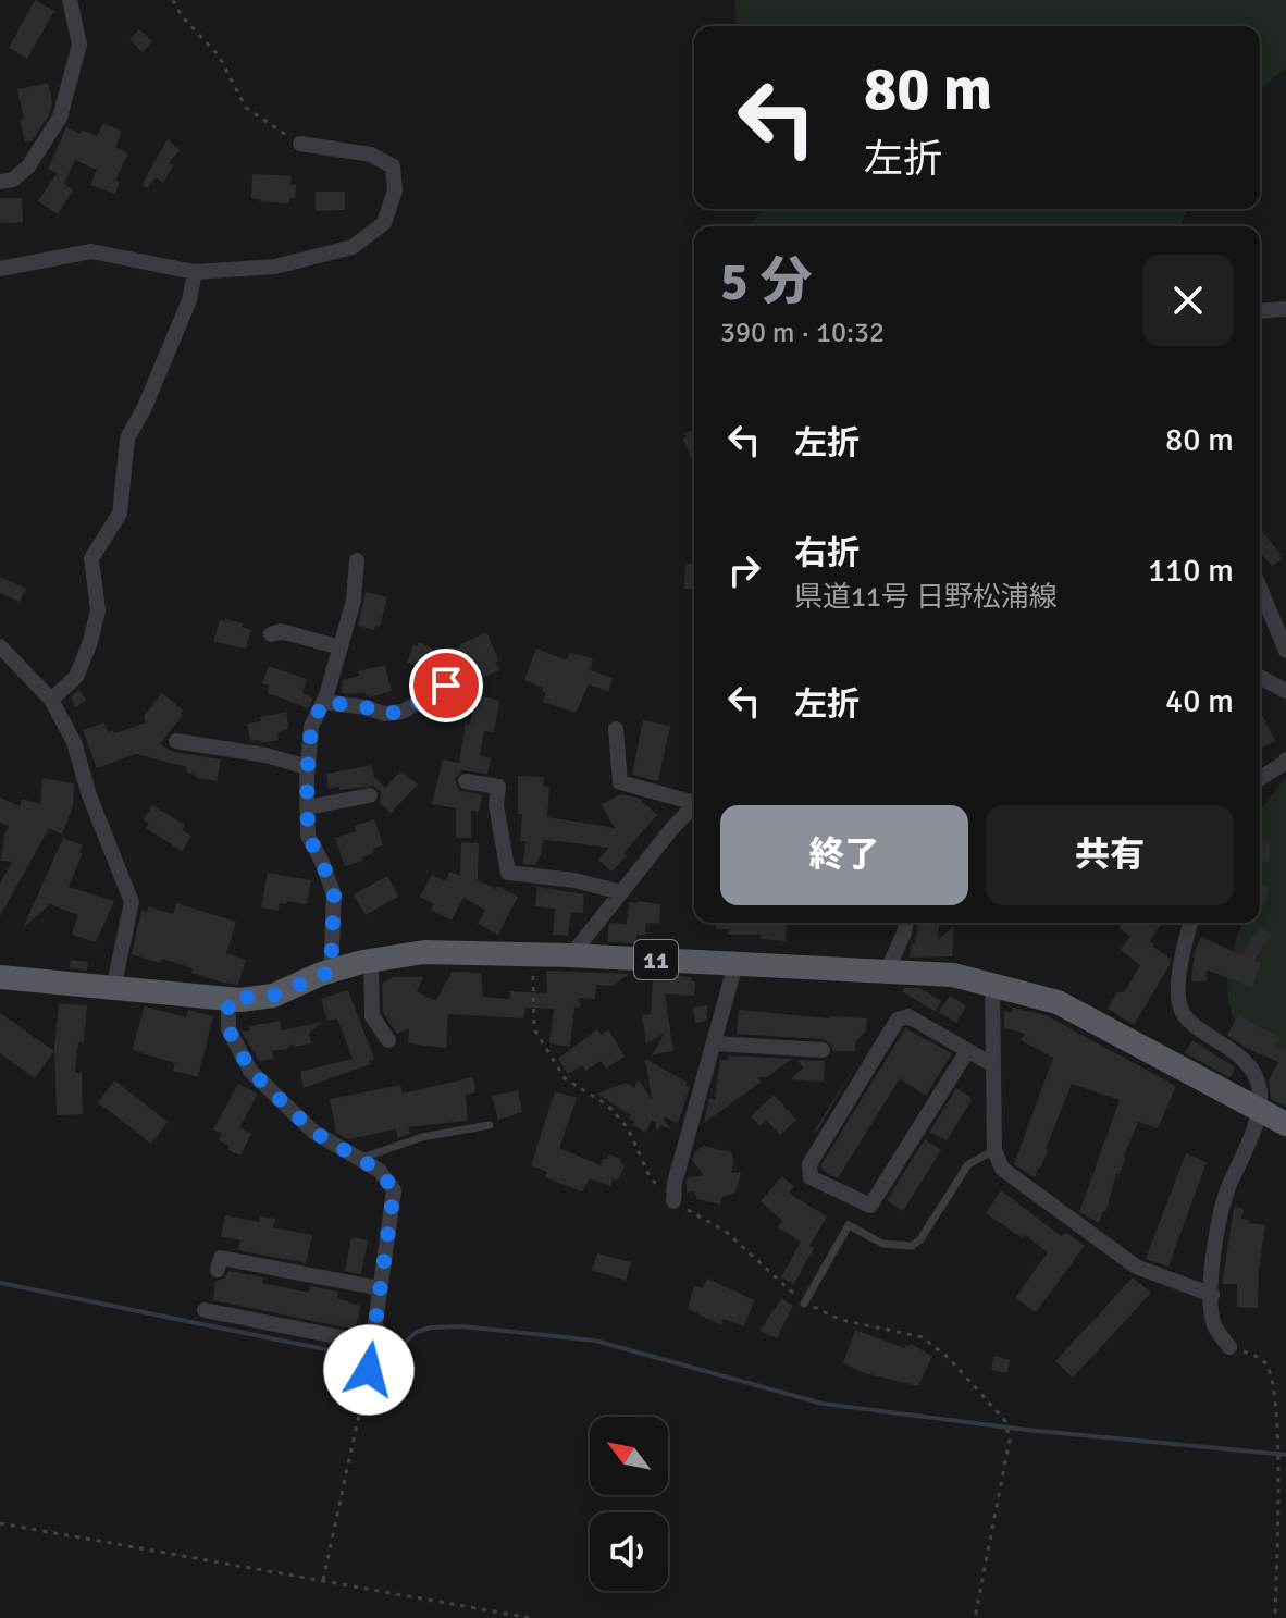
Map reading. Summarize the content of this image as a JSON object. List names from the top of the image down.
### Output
{
  "streets": {
    "main road": ["11"]
  },
  "north": "top left",
  "page": {
    "turn": ["80 m", "左折"],
    "heading": ["5 分", "390 m · 10:32"],
    "list": [
      {
        "name": "左折",
        "value": "80 m"
      },
      {
        "name": "右折",
        "note": "県道11号 日野松浦線",
        "value": "110 m"
      },
      {
        "name": "左折",
        "value": "40 m"
      }
    ],
    "buttons": ["終了", "共有"]
  }
}
